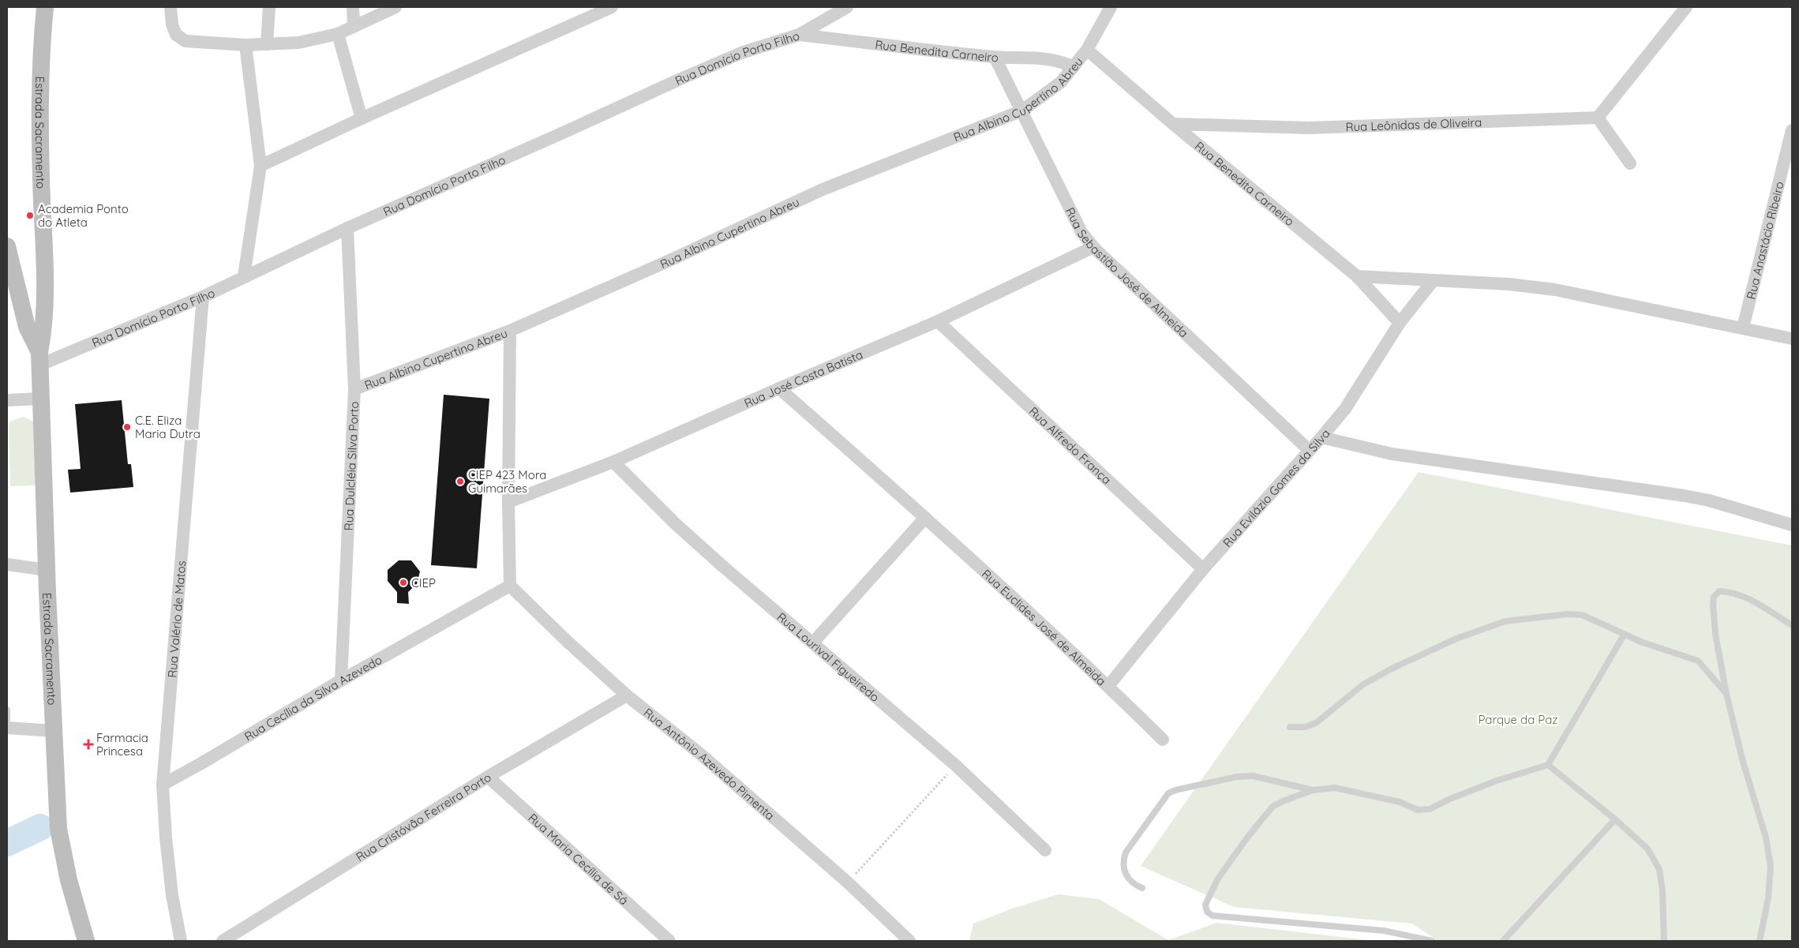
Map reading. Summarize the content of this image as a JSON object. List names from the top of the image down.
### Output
{
  "streets": {
    "main road": ["Estrada Sacramento"],
    "street": [
      "Rua Benedita Carneiro",
      "Rua Domício Porto Filho",
      "Rua Albino Cupertino Abreu",
      "Rua Leônidas de Oliveira",
      "Rua Anastácio Ribeiro",
      "Rua Sebastião José de Almeida",
      "Rua José Costa Batista",
      "Rua Alfredo França",
      "Rua Dulcléia Silva Porto",
      "Rua Evilázio Gomes da Silva",
      "Rua Valério de Matos",
      "Rua Euclides José de Almeida",
      "Rua Lourival Figueiredo",
      "Rua Cecília da Silva Azevedo",
      "Rua Antônio Azevedo Pimenta",
      "Rua Cristóvão Ferreira Porto",
      "Rua Maria Cecília de Sá"
    ]
  },
  "crossings": [
    ["Rua Benedita Carneiro", "Rua Domício Porto Filho"],
    ["Rua Benedita Carneiro", "Rua Albino Cupertino Abreu"],
    ["Rua Benedita Carneiro", "Rua Leônidas de Oliveira"],
    ["Rua Benedita Carneiro", "Rua Sebastião José de Almeida"],
    ["Rua Benedita Carneiro", "Rua Evilázio Gomes da Silva"],
    ["Rua Domício Porto Filho", "Estrada Sacramento"],
    ["Rua Domício Porto Filho", "Rua Dulcléia Silva Porto"],
    ["Rua Domício Porto Filho", "Rua Valério de Matos"],
    ["Rua Albino Cupertino Abreu", "Rua Sebastião José de Almeida"],
    ["Rua Albino Cupertino Abreu", "Rua Dulcléia Silva Porto"],
    ["Rua Sebastião José de Almeida", "Rua José Costa Batista"],
    ["Rua Sebastião José de Almeida", "Rua Evilázio Gomes da Silva"],
    ["Rua José Costa Batista", "Rua Alfredo França"],
    ["Rua José Costa Batista", "Rua Euclides José de Almeida"],
    ["Rua José Costa Batista", "Rua Lourival Figueiredo"],
    ["Rua Alfredo França", "Rua Evilázio Gomes da Silva"],
    ["Rua Dulcléia Silva Porto", "Rua Cecília da Silva Azevedo"],
    ["Rua Evilázio Gomes da Silva", "Rua Euclides José de Almeida"],
    ["Rua Valério de Matos", "Rua Cecília da Silva Azevedo"],
    ["Rua Cecília da Silva Azevedo", "Rua Antônio Azevedo Pimenta"],
    ["Rua Antônio Azevedo Pimenta", "Rua Cristóvão Ferreira Porto"],
    ["Rua Cristóvão Ferreira Porto", "Rua Maria Cecília de Sá"]
  ],
  "parks": ["Parque da Paz"],
  "places": {
    "other": [
      "Academia Ponto do Atleta",
      "C.E. Eliza Maria Dutra",
      "CIEP 423 Mora Guimarães",
      "CIEP"
    ],
    "health": ["Farmacia Princesa"]
  }
}
